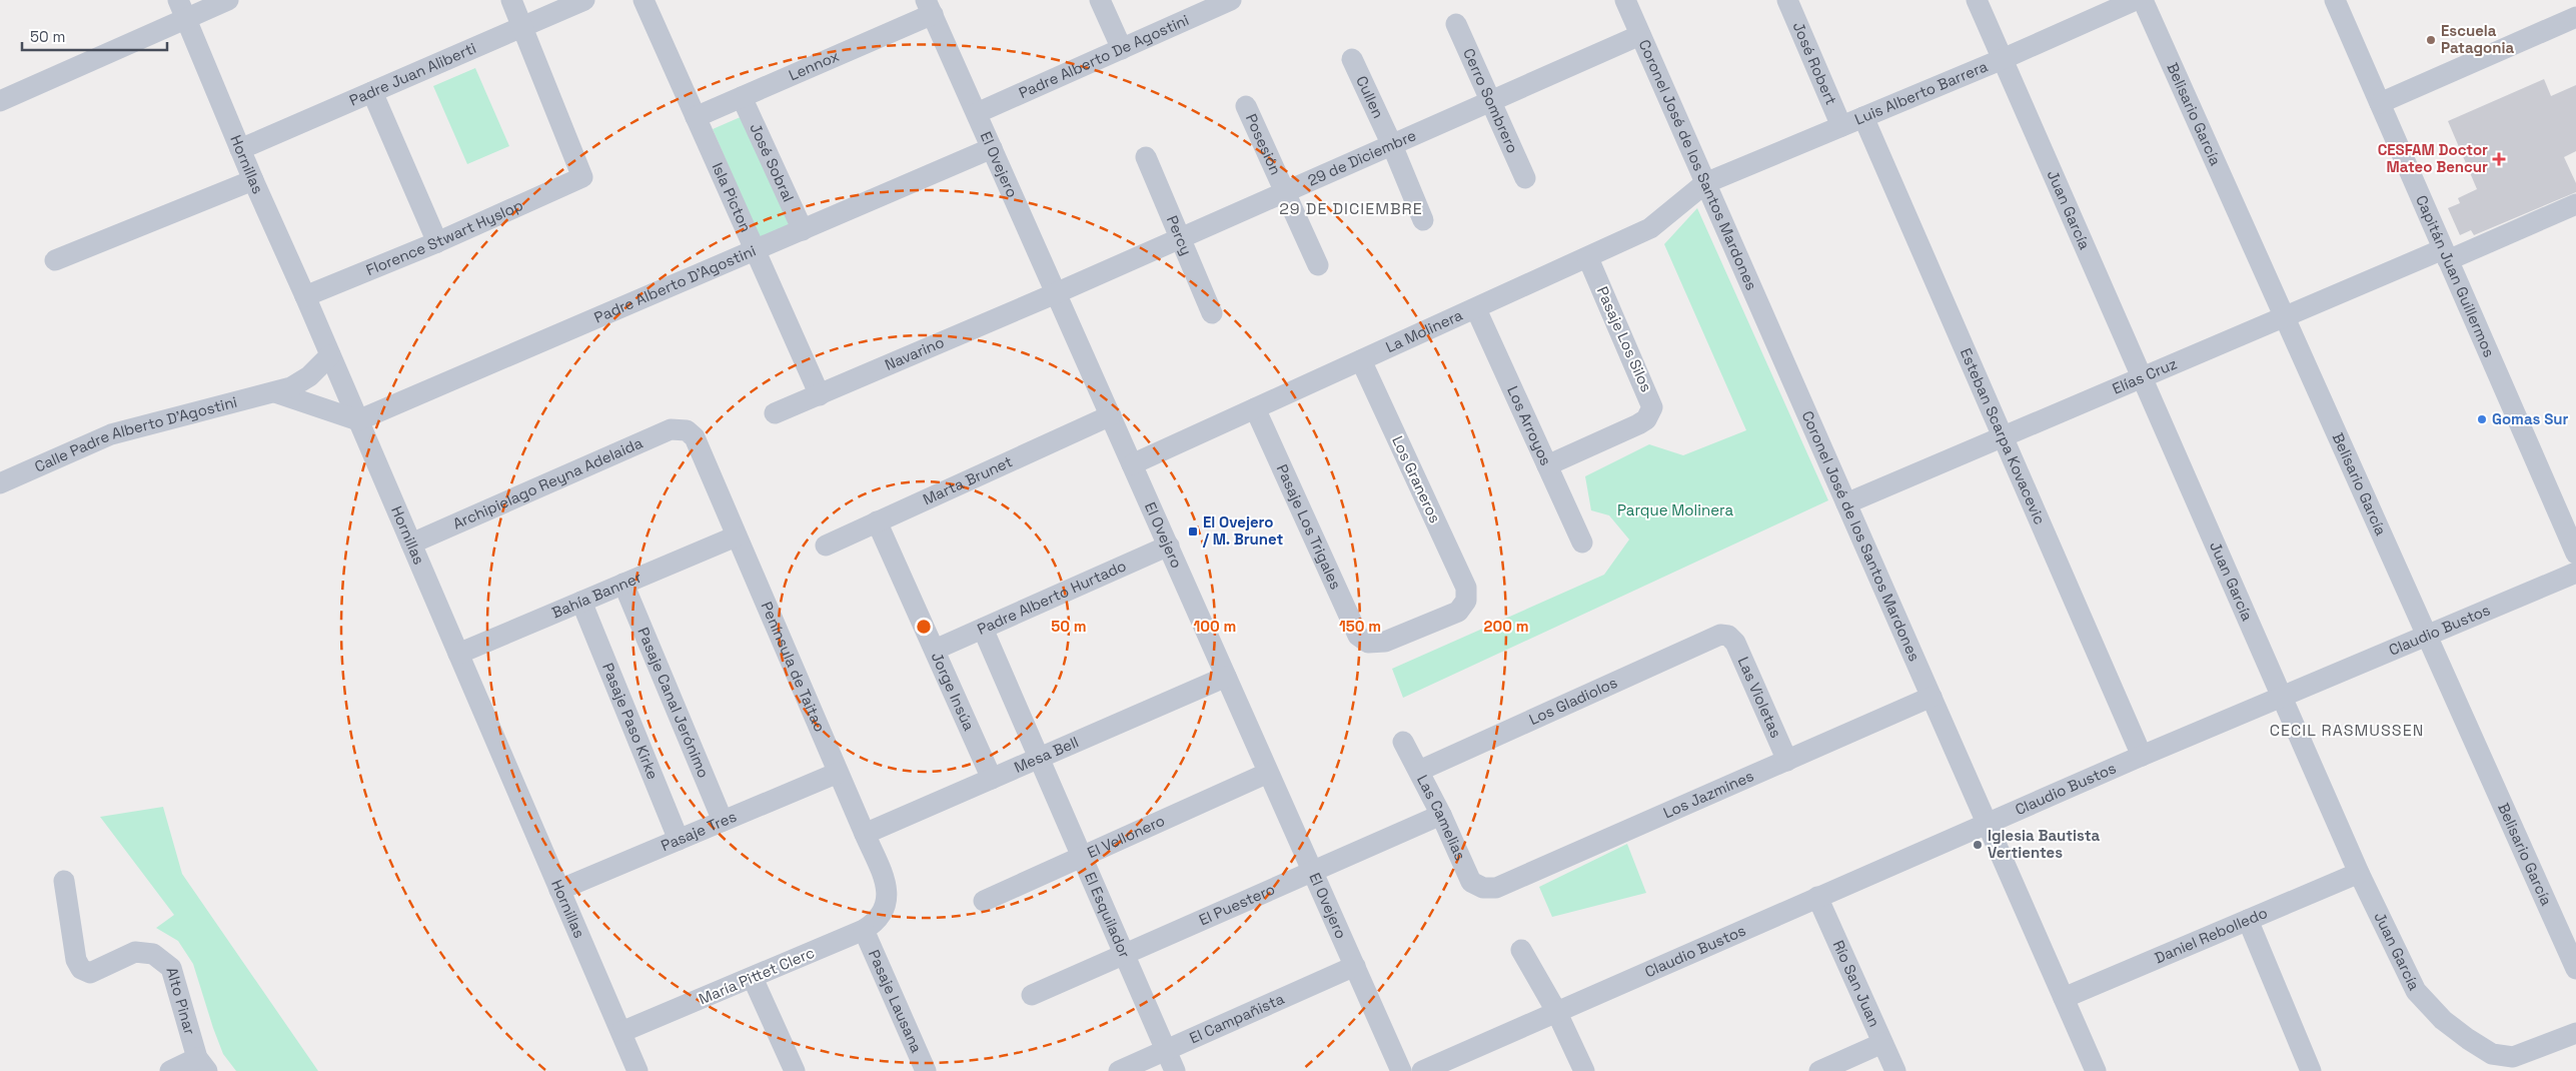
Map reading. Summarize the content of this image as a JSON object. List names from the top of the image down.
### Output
{
  "streets": {
    "street": [
      "Padre Alberto De Agostini",
      "José Robert",
      "Lennox",
      "Padre Juan Aliberti",
      "Luis Alberto Barrera",
      "Cullen",
      "Cerro Sombrero",
      "Belisario García",
      "Posesión",
      "29 de Diciembre",
      "Hornillas",
      "José Sobral",
      "Coronel José de los Santos Mardones",
      "El Ovejero",
      "Isla Picton",
      "Juan García",
      "Percy",
      "Florence Stwart Hyslop",
      "Capitán Juan Guillermos",
      "Padre Alberto D'Agostini",
      "La Molinera",
      "Pasaje Los Silos",
      "Navarino",
      "Elías Cruz",
      "Los Arroyos",
      "Calle Padre Alberto D'Agostini",
      "Esteban Scarpa Kovacevic",
      "Los Graneros",
      "Marta Brunet",
      "Archipielago Reyna Adelaida",
      "Pasaje Los Trigales",
      "Bahía Banner",
      "Padre Alberto Hurtado",
      "Claudio Bustos",
      "Península de Taitao",
      "Jorge Insúa",
      "Las Violetas",
      "Los Gladiolos",
      "Pasaje Canal Jerónimo",
      "Pasaje Paso Kirke",
      "Mesa Bell",
      "Los Jazmines",
      "Las Camelias",
      "Pasaje Tres",
      "El Vellonero",
      "El Puestero",
      "El Esquilador",
      "Daniel Rebolledo",
      "María Pittet Clerc",
      "Río San Juan",
      "Pasaje Lausana",
      "Alto Pinar",
      "El Campañista"
    ]
  },
  "crossings": [
    ["Padre Alberto De Agostini", "El Ovejero"],
    ["José Robert", "Luis Alberto Barrera"],
    ["Lennox", "José Sobral"],
    ["Lennox", "El Ovejero"],
    ["Lennox", "Isla Picton"],
    ["Padre Juan Aliberti", "Hornillas"],
    ["Padre Juan Aliberti", "Florence Stwart Hyslop"],
    ["Luis Alberto Barrera", "Belisario García"],
    ["Luis Alberto Barrera", "Coronel José de los Santos Mardones"],
    ["Luis Alberto Barrera", "Juan García"],
    ["Luis Alberto Barrera", "La Molinera"],
    ["Luis Alberto Barrera", "Esteban Scarpa Kovacevic"],
    ["Cullen", "29 de Diciembre"],
    ["Cerro Sombrero", "29 de Diciembre"],
    ["Belisario García", "Elías Cruz"],
    ["Belisario García", "Claudio Bustos"],
    ["Posesión", "29 de Diciembre"],
    ["29 de Diciembre", "Coronel José de los Santos Mardones"],
    ["29 de Diciembre", "El Ovejero"],
    ["29 de Diciembre", "Percy"],
    ["29 de Diciembre", "Navarino"],
    ["Hornillas", "Florence Stwart Hyslop"],
    ["Hornillas", "Padre Alberto D'Agostini"],
    ["Hornillas", "Calle Padre Alberto D'Agostini"],
    ["Hornillas", "Archipielago Reyna Adelaida"],
    ["Hornillas", "Bahía Banner"],
    ["Hornillas", "Pasaje Tres"],
    ["Hornillas", "María Pittet Clerc"],
    ["José Sobral", "Padre Alberto D'Agostini"],
    ["Coronel José de los Santos Mardones", "La Molinera"],
    ["Coronel José de los Santos Mardones", "Elías Cruz"],
    ["Coronel José de los Santos Mardones", "Claudio Bustos"],
    ["Coronel José de los Santos Mardones", "Los Jazmines"],
    ["Coronel José de los Santos Mardones", "Daniel Rebolledo"],
    ["El Ovejero", "Padre Alberto D'Agostini"],
    ["El Ovejero", "La Molinera"],
    ["El Ovejero", "Navarino"],
    ["El Ovejero", "Marta Brunet"],
    ["El Ovejero", "Padre Alberto Hurtado"],
    ["El Ovejero", "Mesa Bell"],
    ["El Ovejero", "El Vellonero"],
    ["El Ovejero", "El Puestero"],
    ["El Ovejero", "El Campañista"],
    ["Isla Picton", "Padre Alberto D'Agostini"],
    ["Isla Picton", "Navarino"],
    ["Juan García", "Elías Cruz"],
    ["Juan García", "Claudio Bustos"],
    ["Juan García", "Daniel Rebolledo"],
    ["Capitán Juan Guillermos", "Elías Cruz"],
    ["La Molinera", "Pasaje Los Silos"],
    ["La Molinera", "Los Arroyos"],
    ["La Molinera", "Los Graneros"],
    ["La Molinera", "Pasaje Los Trigales"],
    ["Pasaje Los Silos", "Los Arroyos"],
    ["Elías Cruz", "Esteban Scarpa Kovacevic"],
    ["Esteban Scarpa Kovacevic", "Claudio Bustos"],
    ["Los Graneros", "Pasaje Los Trigales"],
    ["Marta Brunet", "Jorge Insúa"],
    ["Archipielago Reyna Adelaida", "Península de Taitao"],
    ["Bahía Banner", "Península de Taitao"],
    ["Bahía Banner", "Pasaje Canal Jerónimo"],
    ["Bahía Banner", "Pasaje Paso Kirke"],
    ["Padre Alberto Hurtado", "Jorge Insúa"],
    ["Padre Alberto Hurtado", "El Esquilador"],
    ["Claudio Bustos", "Río San Juan"],
    ["Península de Taitao", "Mesa Bell"],
    ["Península de Taitao", "Pasaje Tres"],
    ["Península de Taitao", "María Pittet Clerc"],
    ["Jorge Insúa", "Mesa Bell"],
    ["Las Violetas", "Los Gladiolos"],
    ["Las Violetas", "Los Jazmines"],
    ["Los Gladiolos", "Las Camelias"],
    ["Pasaje Canal Jerónimo", "Pasaje Tres"],
    ["Pasaje Paso Kirke", "Pasaje Tres"],
    ["Mesa Bell", "El Esquilador"],
    ["Los Jazmines", "Las Camelias"],
    ["Las Camelias", "El Puestero"],
    ["El Vellonero", "El Esquilador"],
    ["El Puestero", "El Esquilador"],
    ["El Esquilador", "El Campañista"],
    ["María Pittet Clerc", "Pasaje Lausana"]
  ],
  "districts": ["29 DE DICIEMBRE", "CECIL RASMUSSEN"],
  "parks": ["Parque Molinera"],
  "places": {
    "other": ["Escuela Patagonia", "Gomas Sur", "Iglesia Bautista Vertientes"],
    "health": ["CESFAM Doctor Mateo Bencur"],
    "transit": ["El Ovejero / M. Brunet"]
  },
  "scale_bar": "50 m",
  "rings": [
    "50 m",
    "100 m",
    "150 m",
    "200 m"
  ]
}
